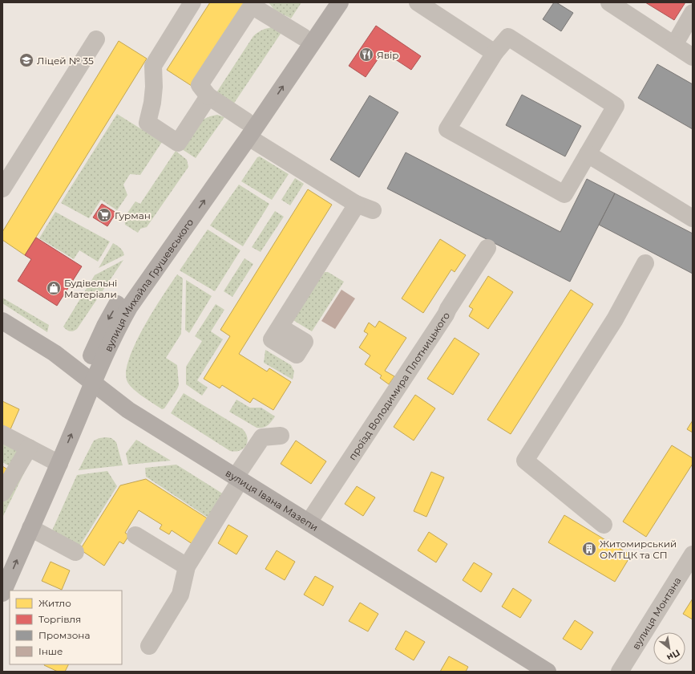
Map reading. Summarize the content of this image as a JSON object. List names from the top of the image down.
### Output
{
  "streets": {
    "main road": ["вулиця Михайла Грушевського", "вулиця Івана Мазепи"],
    "street": ["проїзд Володимира Плотницького", "вулиця Монтана"]
  },
  "crossings": [
    ["вулиця Михайла Грушевського", "вулиця Івана Мазепи"],
    ["проїзд Володимира Плотницького", "вулиця Івана Мазепи"]
  ],
  "places": {
    "restaurant": ["Явір"],
    "school or university": ["Ліцей № 35"],
    "supermarket": ["Гурман"],
    "shop": ["Будівельні Матеріали"],
    "building": ["Житомирський ОМТЦК та СП"]
  },
  "legend": [
    "Житло",
    "Торгівля",
    "Промзона",
    "Інше"
  ],
  "north": "bottom right"
}
